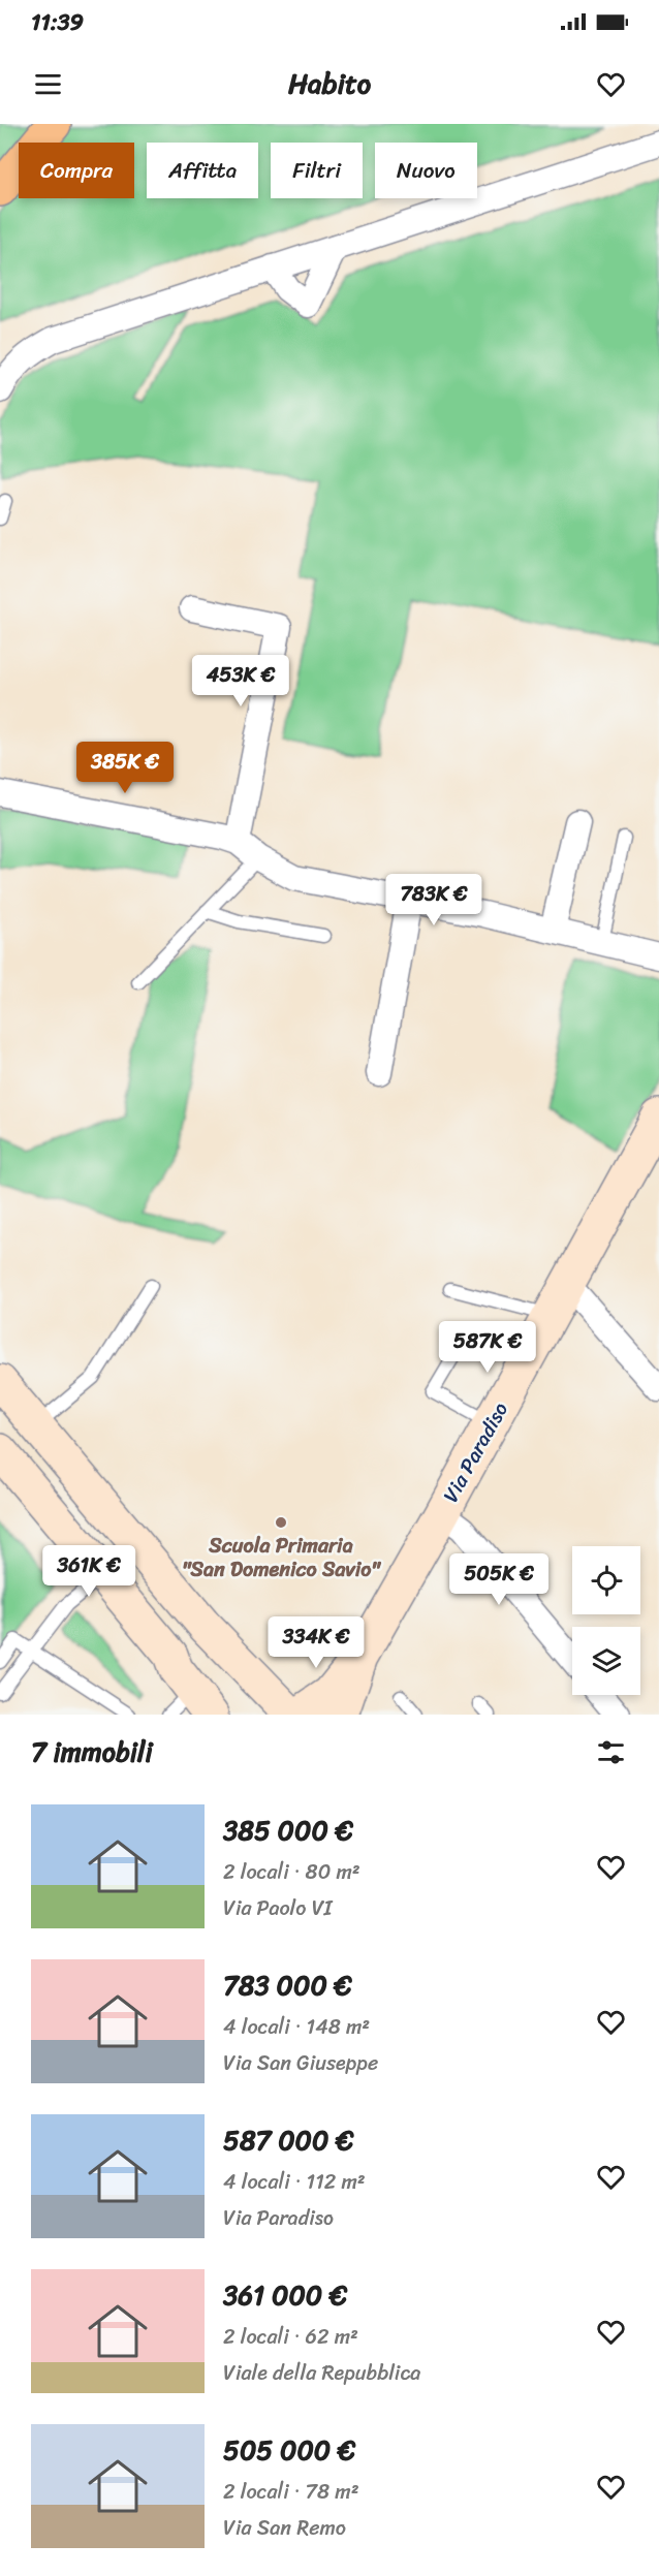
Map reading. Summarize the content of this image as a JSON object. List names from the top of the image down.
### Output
{
  "streets": {
    "street": ["Via Paradiso"]
  },
  "places": ["Scuola Primaria \"San Domenico Savio\""],
  "page": {
    "status": "11:39",
    "header": "Habito",
    "chip": [
      "Compra",
      "Affitta",
      "Filtri",
      "Nuovo"
    ],
    "price": [
      "453K €",
      "385K €",
      "783K €",
      "587K €",
      "361K €",
      "505K €",
      "334K €"
    ],
    "heading": "7 immobili",
    "list": [
      {
        "name": "385 000 €",
        "note": "2 locali · 80 m² · Via Paolo VI"
      },
      {
        "name": "783 000 €",
        "note": "4 locali · 148 m² · Via San Giuseppe"
      },
      {
        "name": "587 000 €",
        "note": "4 locali · 112 m² · Via Paradiso"
      },
      {
        "name": "361 000 €",
        "note": "2 locali · 62 m² · Viale della Repubblica"
      },
      {
        "name": "505 000 €",
        "note": "2 locali · 78 m² · Via San Remo"
      }
    ]
  }
}
